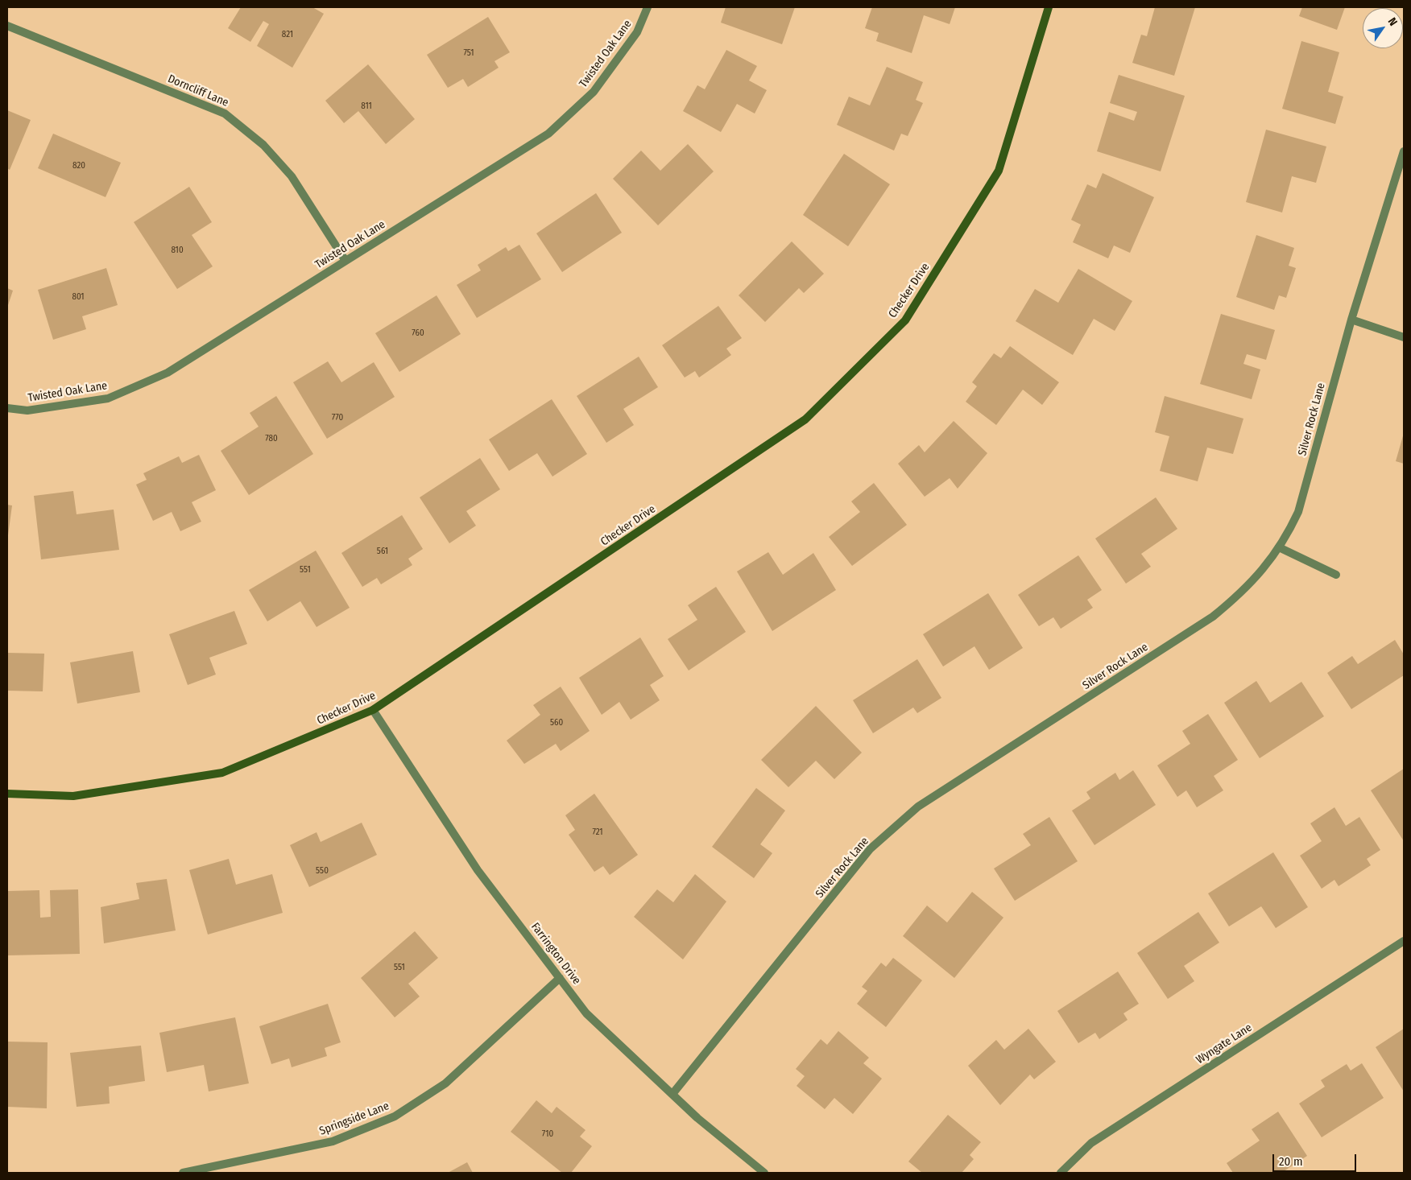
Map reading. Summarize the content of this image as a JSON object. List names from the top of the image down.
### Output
{
  "streets": {
    "street": [
      "Twisted Oak Lane",
      "Dorncliff Lane",
      "Checker Drive",
      "Silver Rock Lane",
      "Farrington Drive",
      "Wyngate Lane",
      "Springside Lane"
    ]
  },
  "crossings": [
    ["Twisted Oak Lane", "Dorncliff Lane"],
    ["Checker Drive", "Farrington Drive"],
    ["Silver Rock Lane", "Farrington Drive"],
    ["Farrington Drive", "Springside Lane"]
  ],
  "house_numbers": [
    "821",
    "751",
    "811",
    "820",
    "810",
    "801",
    "760",
    "770",
    "780",
    "561",
    "551",
    "560",
    "721",
    "550",
    "551",
    "710"
  ],
  "scale_bar": "20 m",
  "north": "top right"
}
